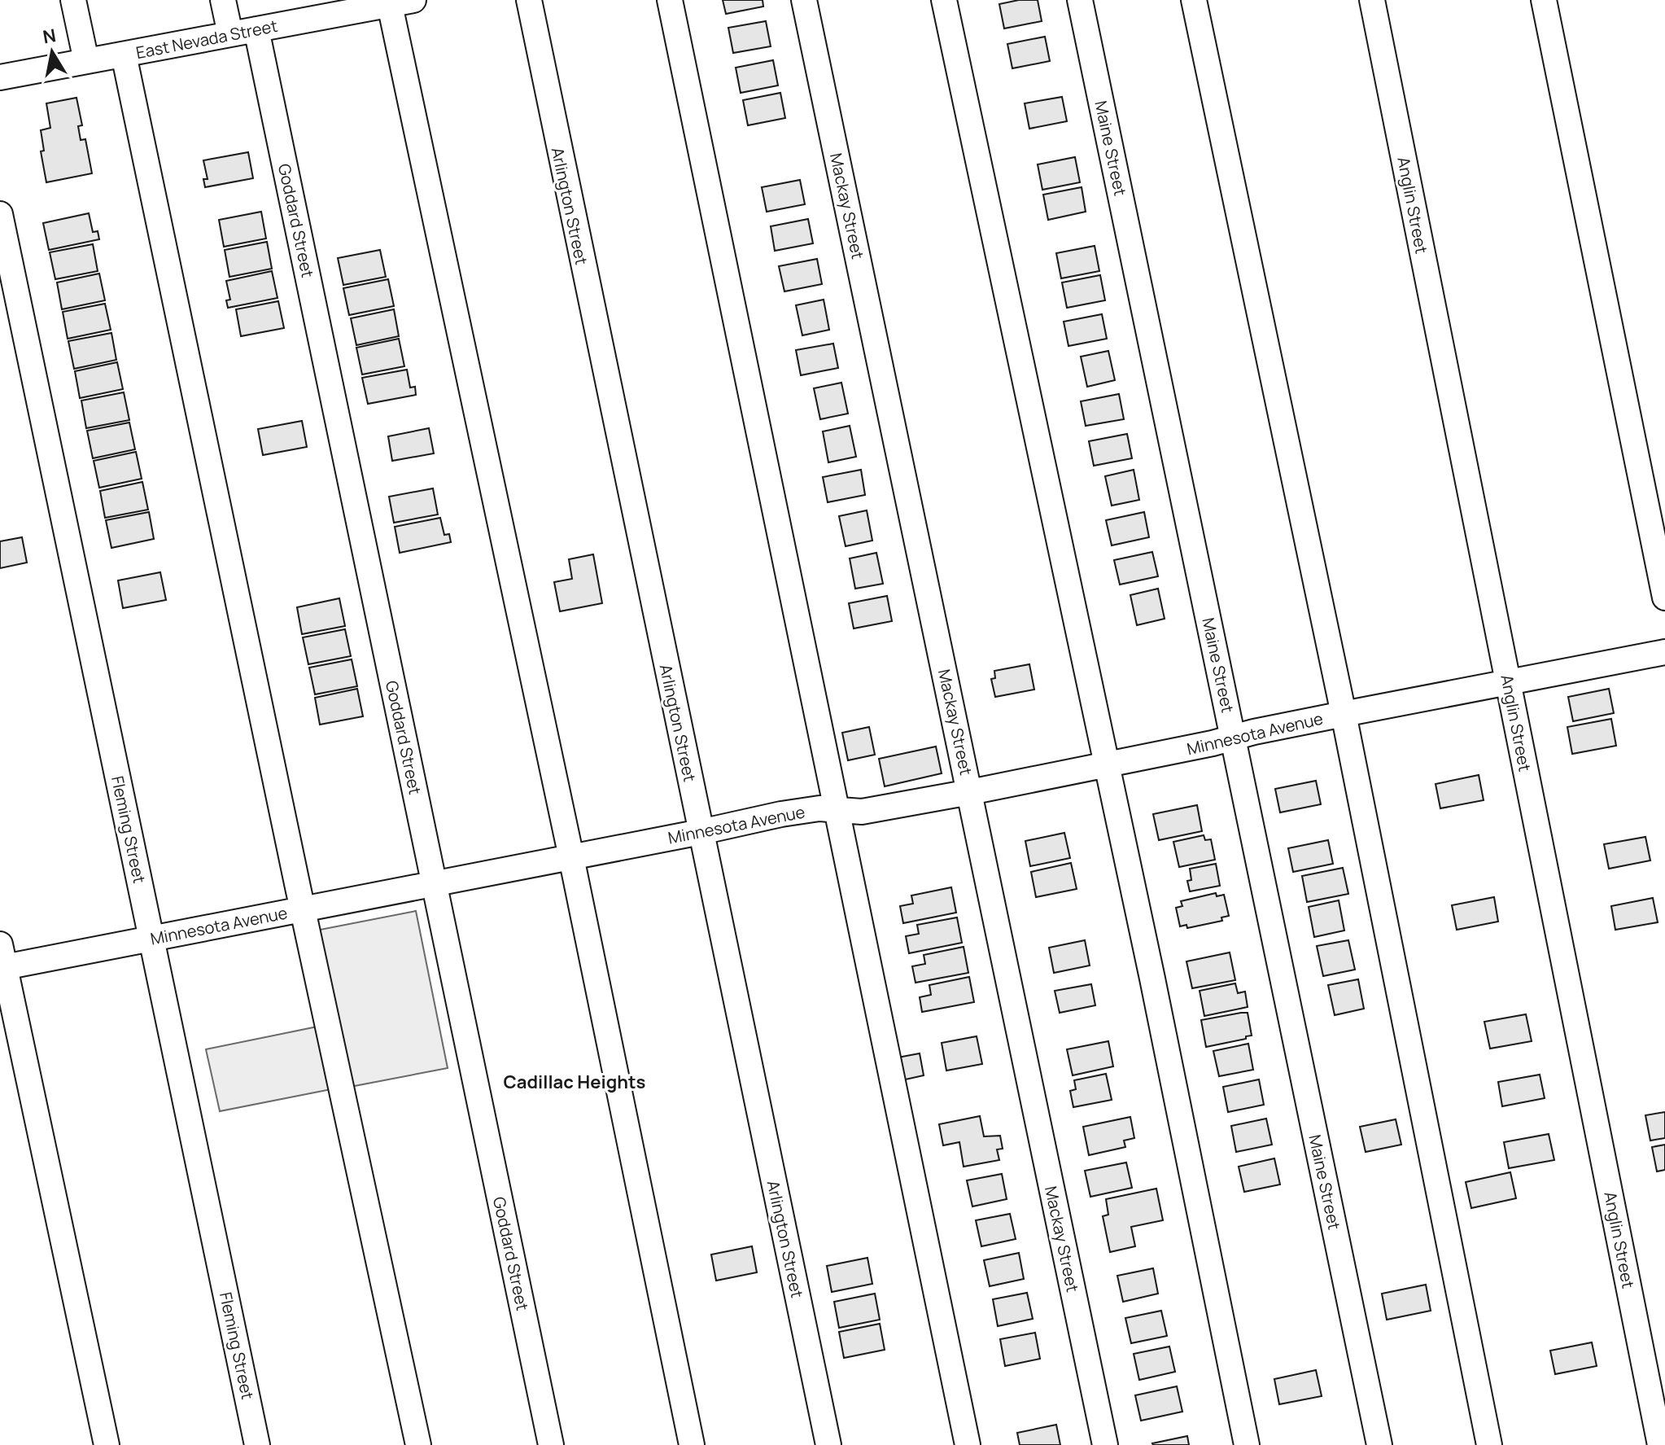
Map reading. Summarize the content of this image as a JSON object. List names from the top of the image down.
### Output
{
  "streets": {
    "street": [
      "East Nevada Street",
      "Maine Street",
      "Anglin Street",
      "Arlington Street",
      "Mackay Street",
      "Goddard Street",
      "Minnesota Avenue",
      "Fleming Street"
    ]
  },
  "crossings": [
    ["East Nevada Street", "Goddard Street"],
    ["Maine Street", "Minnesota Avenue"],
    ["Anglin Street", "Minnesota Avenue"],
    ["Arlington Street", "Minnesota Avenue"],
    ["Mackay Street", "Minnesota Avenue"],
    ["Goddard Street", "Minnesota Avenue"],
    ["Minnesota Avenue", "Fleming Street"]
  ],
  "districts": ["Cadillac Heights"],
  "north": "top"
}
